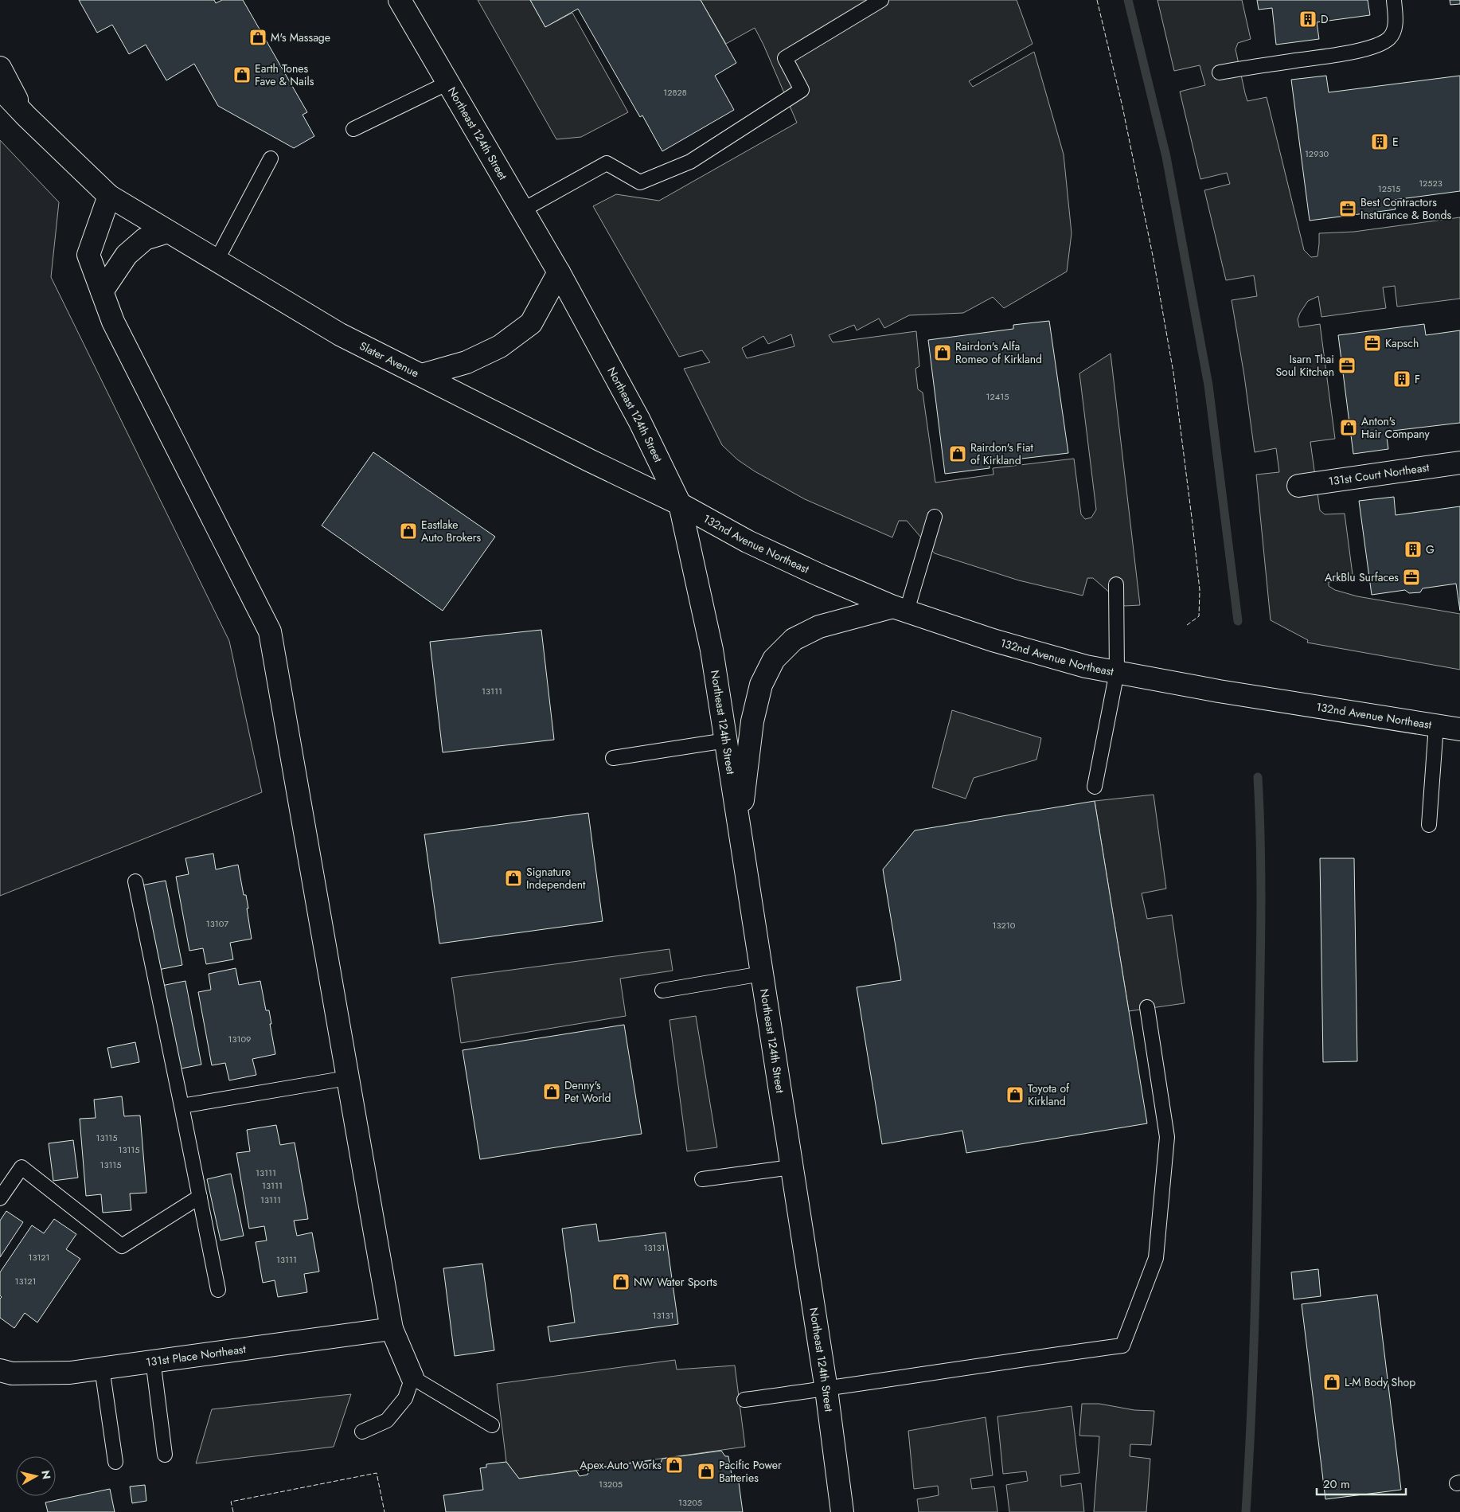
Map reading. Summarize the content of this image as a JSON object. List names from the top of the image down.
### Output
{
  "streets": {
    "main road": [
      "Northeast 124th Street",
      "Slater Avenue",
      "131st Court Northeast",
      "132nd Avenue Northeast",
      "131st Place Northeast"
    ]
  },
  "crossings": [
    ["Northeast 124th Street", "Slater Avenue"],
    ["Northeast 124th Street", "132nd Avenue Northeast"],
    ["Slater Avenue", "132nd Avenue Northeast"]
  ],
  "places": {
    "building": [
      "D",
      "E",
      "F",
      "G"
    ],
    "shop": [
      "M's Massage",
      "Earth Tones Fave & Nails",
      "Rairdon's Alfa Romeo of Kirkland",
      "Anton's Hair Company",
      "Rairdon's Fiat of Kirkland",
      "Eastlake Auto Brokers",
      "Signature Independent",
      "Denny's Pet World",
      "Toyota of Kirkland",
      "NW Water Sports",
      "L-M Body Shop",
      "Apex Auto Works",
      "Pacific Power Batteries"
    ],
    "office": [
      "Best Contractors Insturance & Bonds",
      "Kapsch",
      "Isarn Thai Soul Kitchen",
      "ArkBlu Surfaces"
    ]
  },
  "house_numbers": [
    "12828",
    "12930",
    "12523",
    "12515",
    "12415",
    "13111",
    "13107",
    "13210",
    "13109",
    "13115",
    "13115",
    "13115",
    "13111",
    "13111",
    "13111",
    "13131",
    "13121",
    "13111",
    "13121",
    "13131",
    "13205",
    "13205"
  ],
  "scale_bar": "20 m",
  "north": "right"
}
